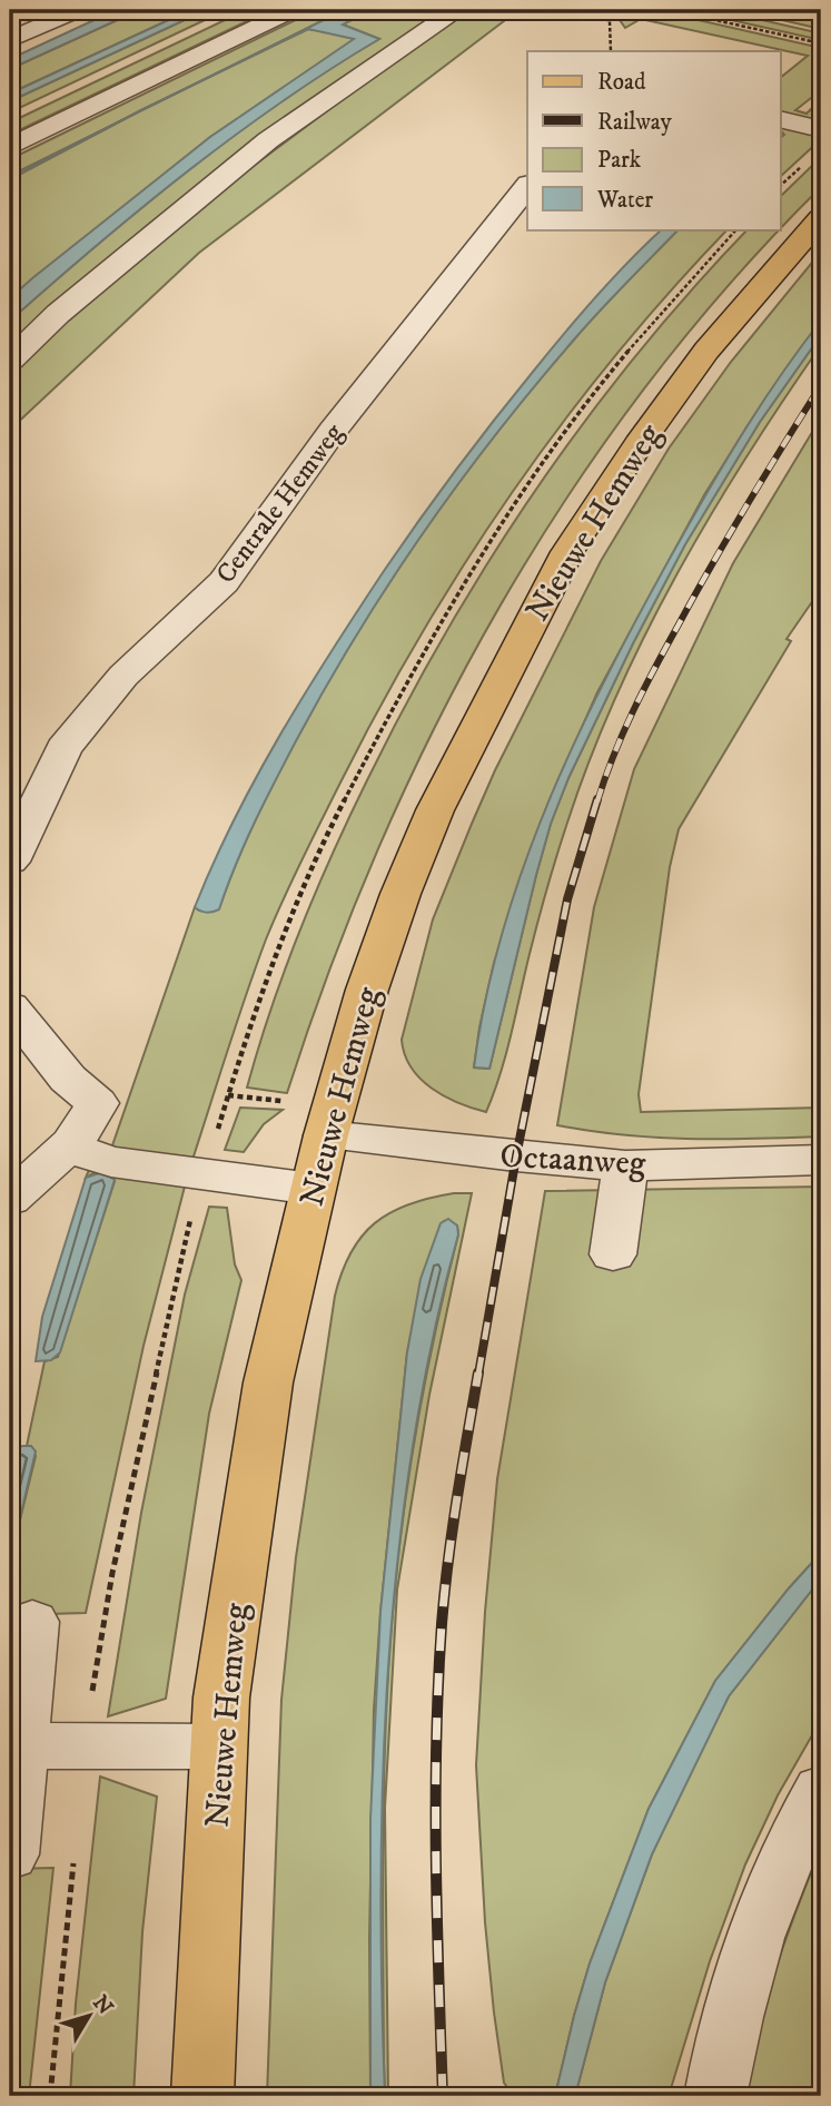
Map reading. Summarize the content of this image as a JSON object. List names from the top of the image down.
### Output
{
  "streets": {
    "main road": ["Nieuwe Hemweg"],
    "street": ["Centrale Hemweg", "Octaanweg"]
  },
  "crossings": [
    ["Nieuwe Hemweg", "Octaanweg"]
  ],
  "legend": [
    "Road",
    "Railway",
    "Park",
    "Water"
  ],
  "north": "top right"
}
